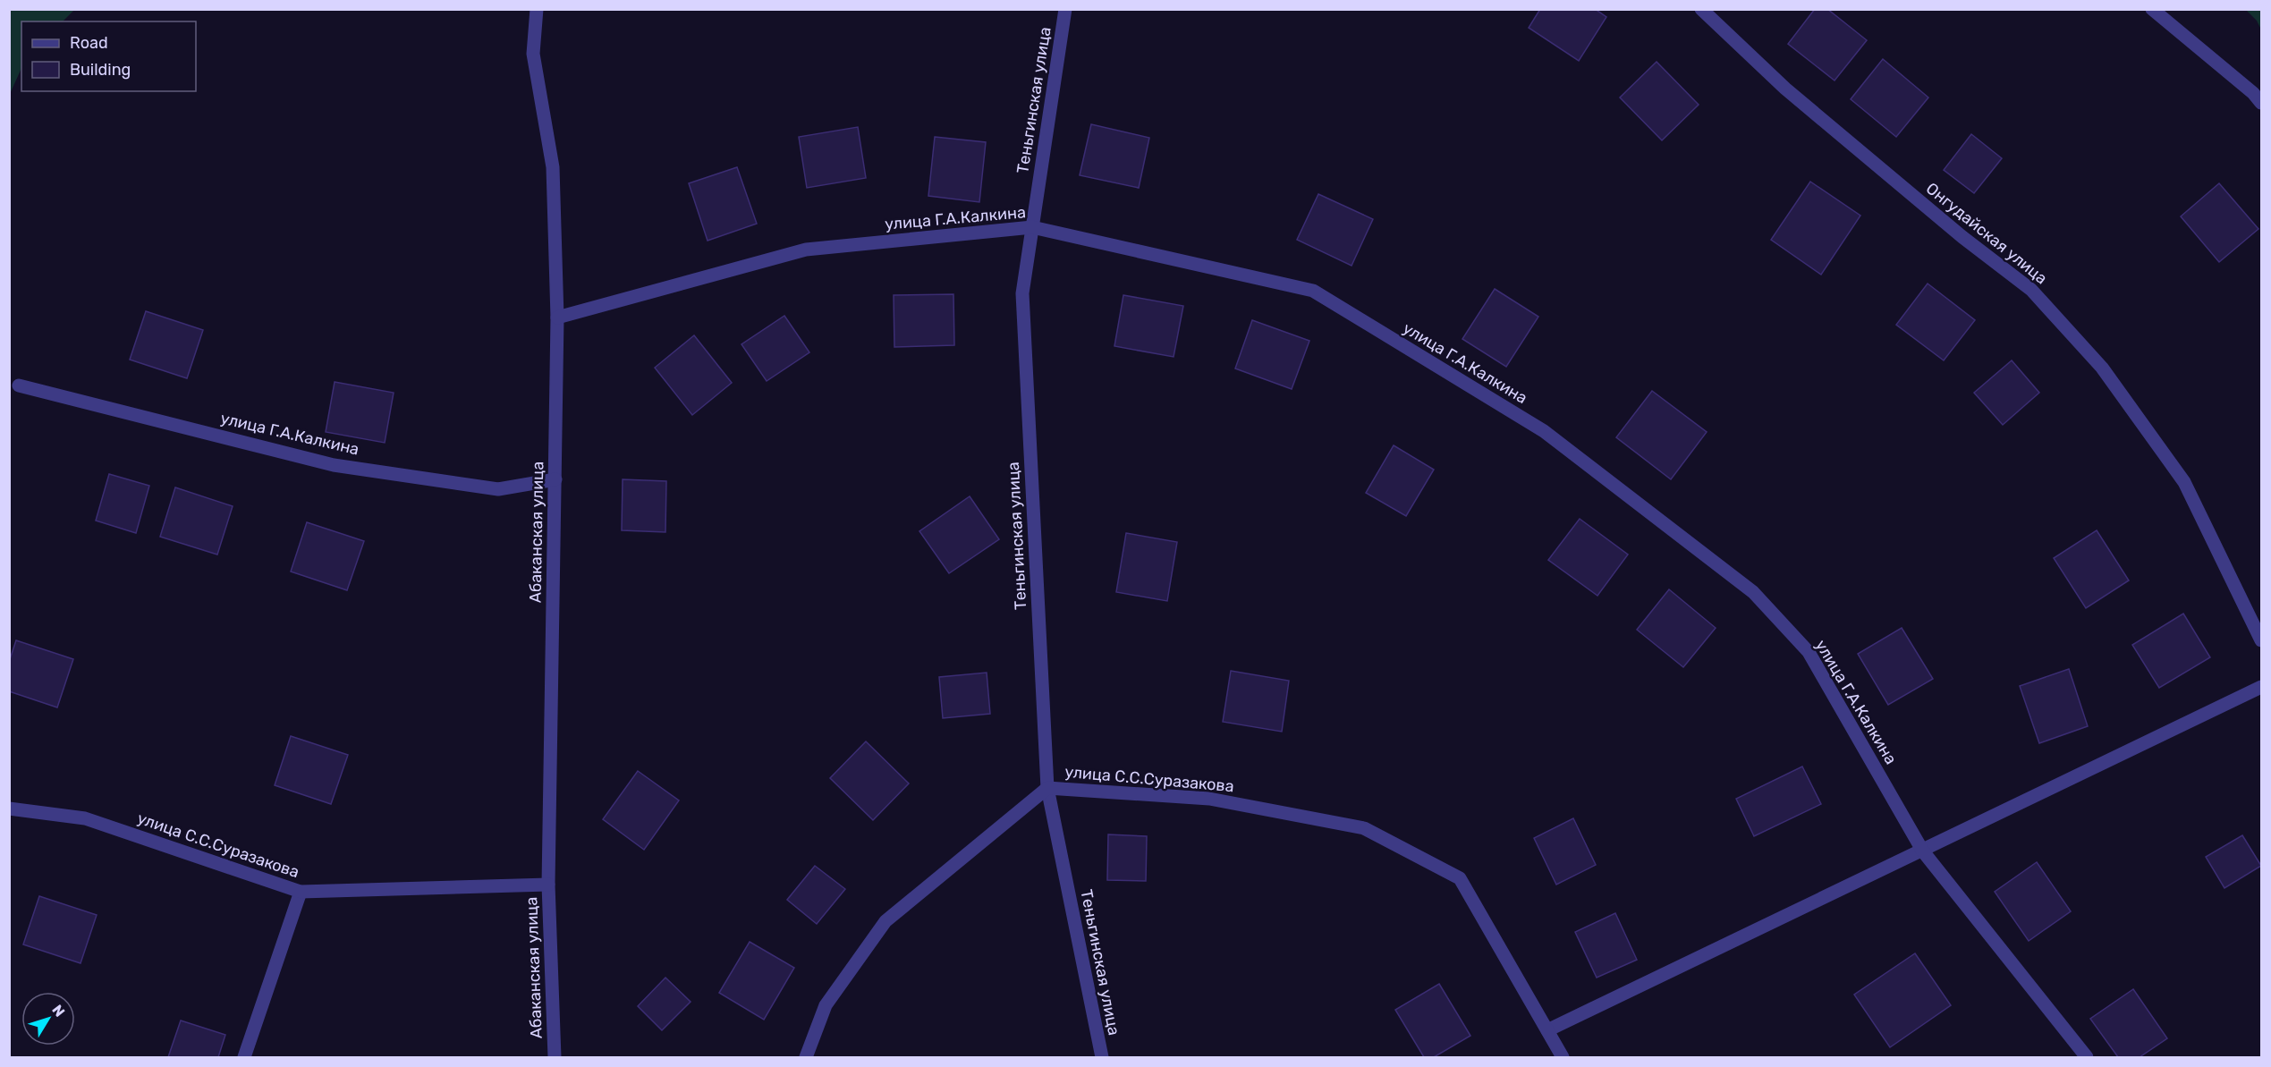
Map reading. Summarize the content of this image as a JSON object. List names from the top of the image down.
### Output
{
  "streets": {
    "street": [
      "Теньгинская улица",
      "улица Г.А.Калкина",
      "Онгудайская улица",
      "Абаканская улица",
      "улица С.С.Суразакова"
    ]
  },
  "crossings": [
    ["Теньгинская улица", "улица Г.А.Калкина"],
    ["Теньгинская улица", "улица С.С.Суразакова"],
    ["улица Г.А.Калкина", "Абаканская улица"],
    ["Абаканская улица", "улица С.С.Суразакова"]
  ],
  "legend": ["Road", "Building"],
  "north": "top right"
}
